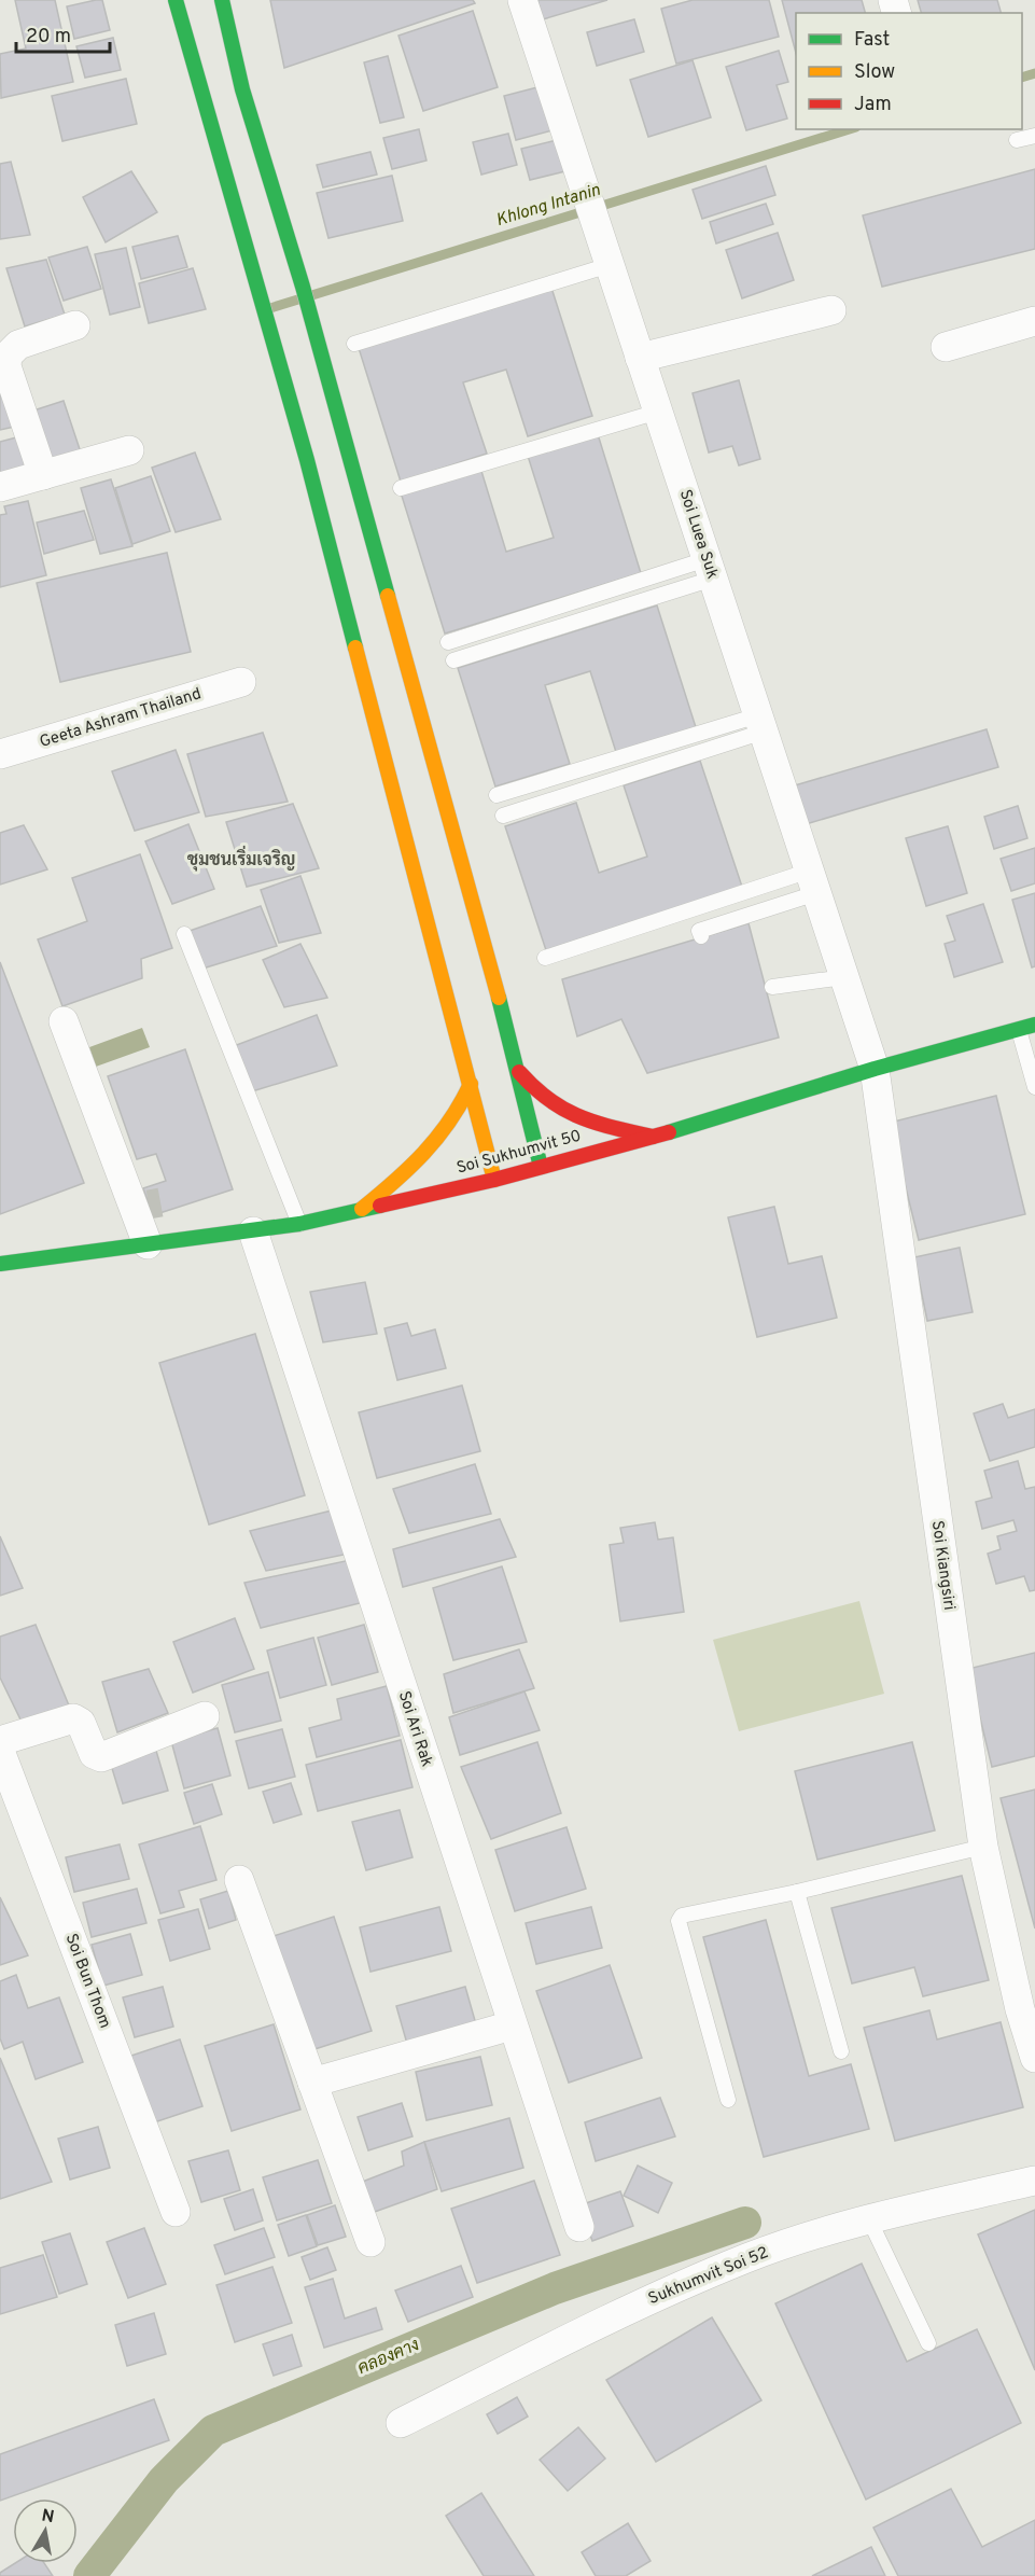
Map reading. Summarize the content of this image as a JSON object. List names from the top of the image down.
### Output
{
  "streets": {
    "main road": ["Soi Sukhumvit 50"],
    "street": [
      "Soi Luea Suk",
      "Geeta Ashram Thailand",
      "Soi Kiangsiri",
      "Soi Ari Rak",
      "Soi Bun Thom",
      "Sukhumvit Soi 52"
    ]
  },
  "crossings": [
    ["Soi Luea Suk", "Soi Sukhumvit 50"],
    ["Soi Luea Suk", "Soi Kiangsiri"],
    ["Soi Sukhumvit 50", "Soi Kiangsiri"],
    ["Soi Sukhumvit 50", "Soi Ari Rak"]
  ],
  "districts": ["ชุมชนเริ่มเจริญ"],
  "water": ["Khlong Intanin", "คลองคาง"],
  "legend": ["Fast", "Slow", "Jam"],
  "scale_bar": "20 m",
  "north": "top"
}
